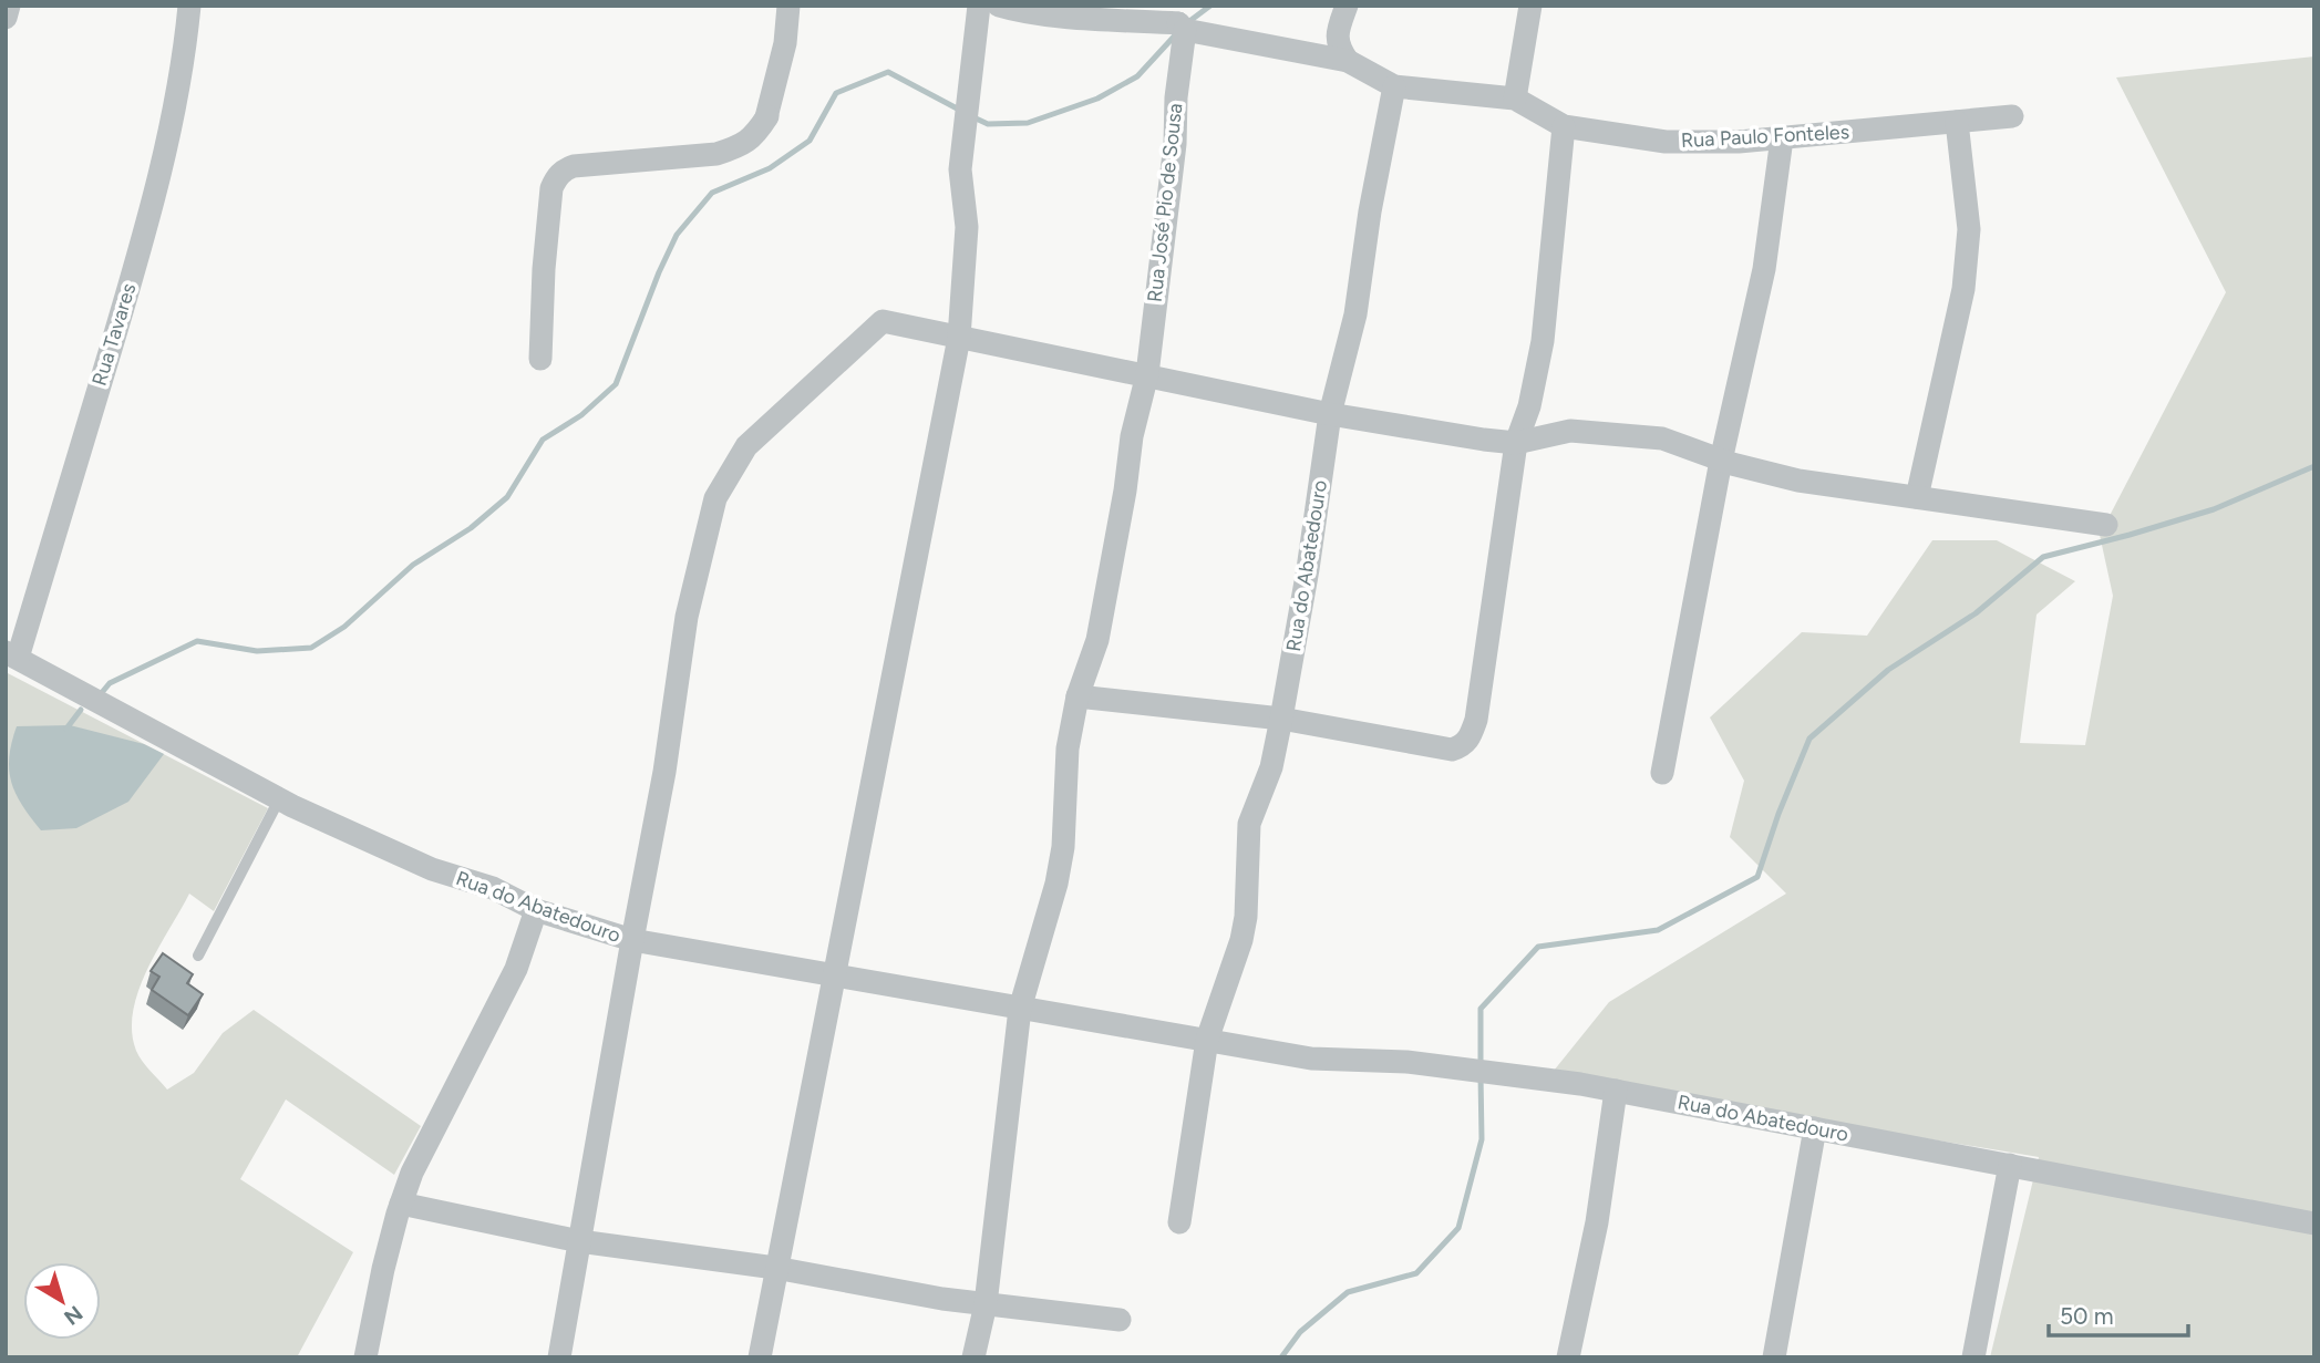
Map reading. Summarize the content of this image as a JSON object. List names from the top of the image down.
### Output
{
  "streets": {
    "street": [
      "Rua Paulo Fonteles",
      "Rua José Pio de Sousa",
      "Rua Tavares",
      "Rua do Abatedouro"
    ]
  },
  "crossings": [
    ["Rua Paulo Fonteles", "Rua José Pio de Sousa"],
    ["Rua Paulo Fonteles", "Rua do Abatedouro"],
    ["Rua José Pio de Sousa", "Rua do Abatedouro"],
    ["Rua Tavares", "Rua do Abatedouro"]
  ],
  "scale_bar": "50 m",
  "north": "bottom right"
}
